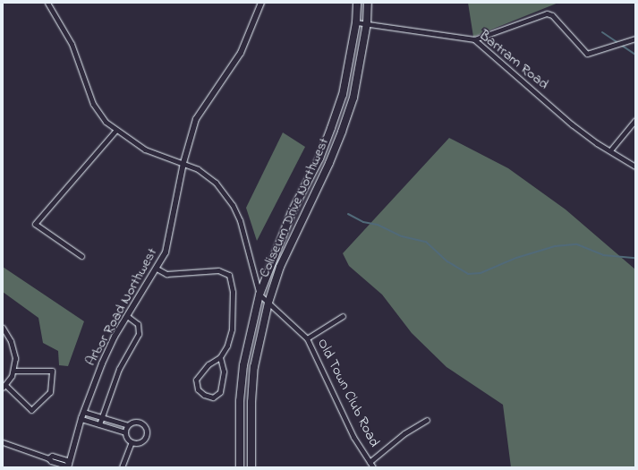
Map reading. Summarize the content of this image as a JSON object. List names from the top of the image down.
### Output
{
  "streets": {
    "main road": ["Coliseum Drive Northwest"],
    "street": ["Bartram Road", "Arbor Road Northwest", "Old Town Club Road"]
  },
  "crossings": [
    ["Bartram Road", "Coliseum Drive Northwest"],
    ["Coliseum Drive Northwest", "Old Town Club Road"]
  ]
}
